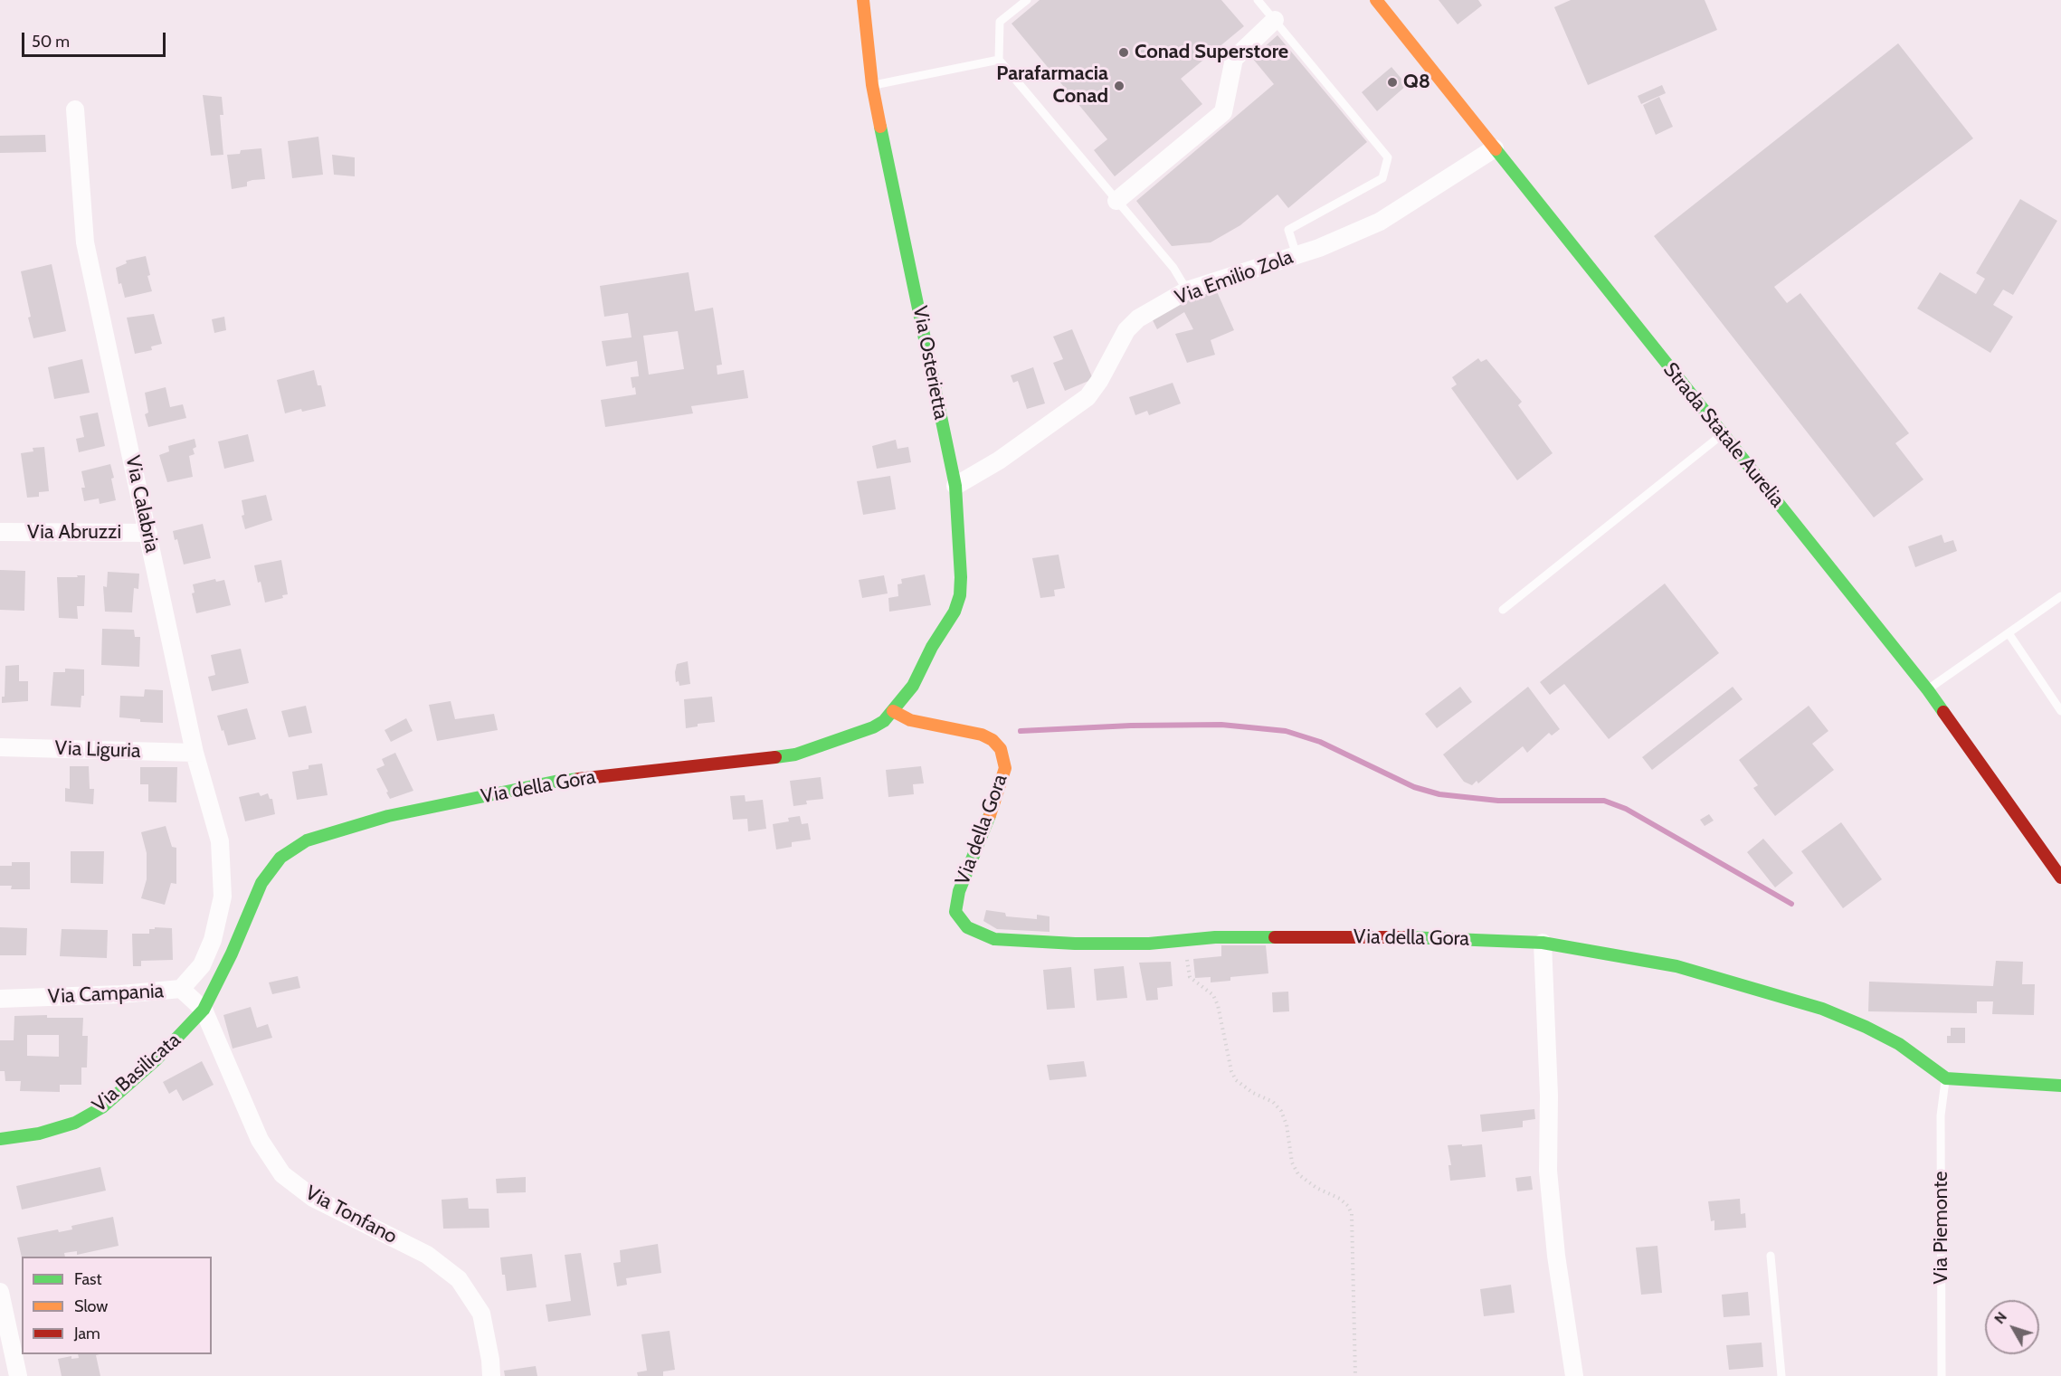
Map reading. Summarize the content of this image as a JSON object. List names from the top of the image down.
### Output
{
  "streets": {
    "street": [
      "Via Emilio Zola",
      "Via Osterietta",
      "Strada Statale Aurelia",
      "Via Calabria",
      "Via Abruzzi",
      "Via Liguria",
      "Via della Gora",
      "Via Campania",
      "Via Basilicata",
      "Via Tonfano"
    ],
    "lane": ["Via Piemonte"]
  },
  "crossings": [
    ["Via Emilio Zola", "Via Osterietta"],
    ["Via Emilio Zola", "Strada Statale Aurelia"],
    ["Via Osterietta", "Via della Gora"],
    ["Via Calabria", "Via Abruzzi"],
    ["Via Calabria", "Via Liguria"],
    ["Via Calabria", "Via Campania"],
    ["Via della Gora", "Via Campania"],
    ["Via della Gora", "Via Basilicata"],
    ["Via della Gora", "Via Tonfano"],
    ["Via della Gora", "Via Piemonte"],
    ["Via Campania", "Via Basilicata"],
    ["Via Campania", "Via Tonfano"],
    ["Via Basilicata", "Via Tonfano"]
  ],
  "places": ["Conad Superstore", "Q8", "Parafarmacia Conad"],
  "legend": ["Fast", "Slow", "Jam"],
  "scale_bar": "50 m",
  "north": "top left"
}
